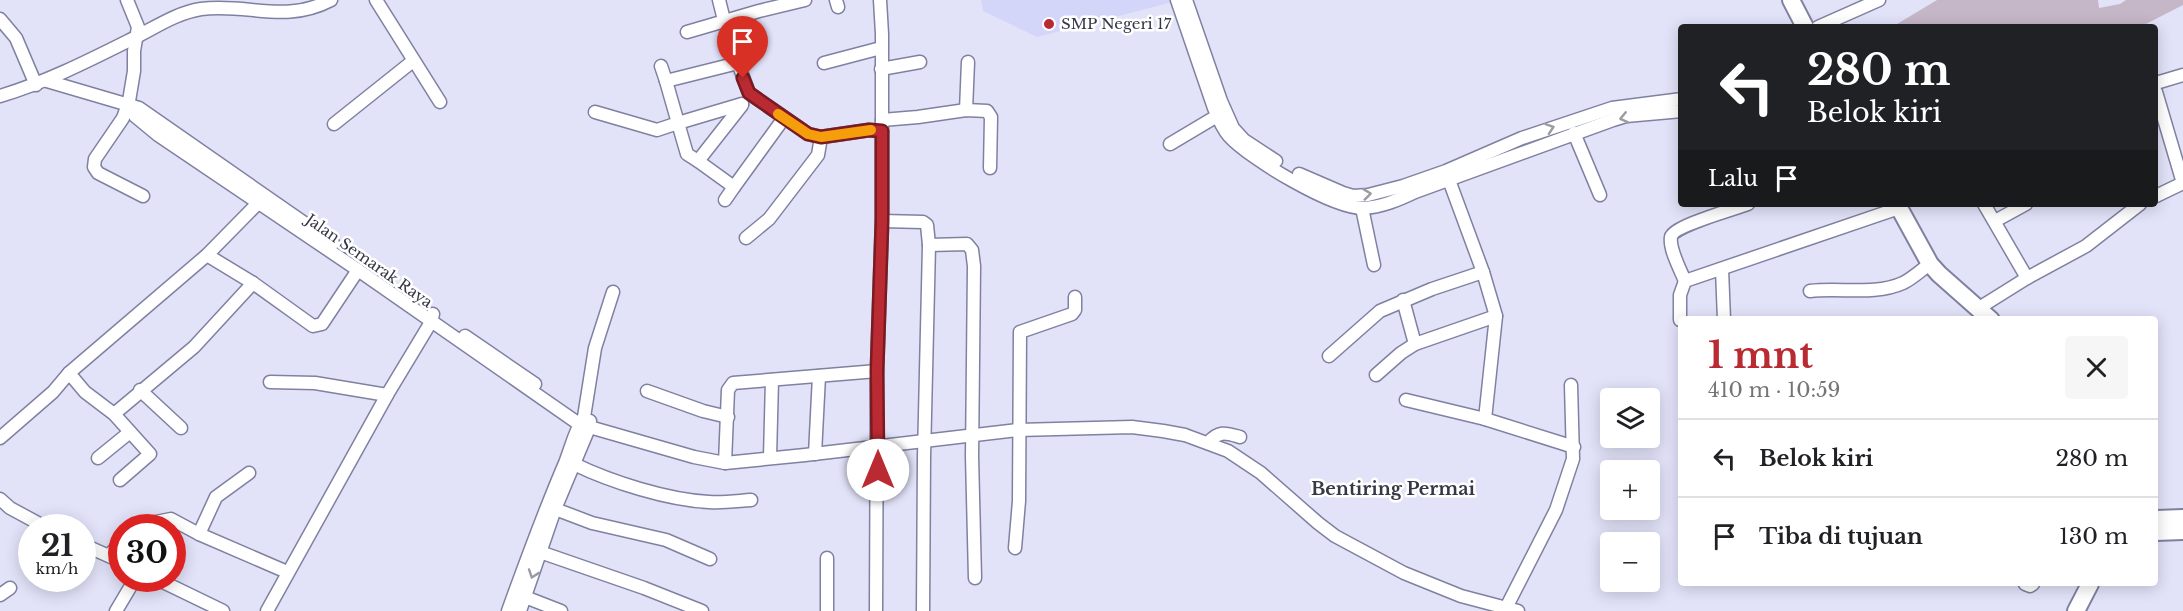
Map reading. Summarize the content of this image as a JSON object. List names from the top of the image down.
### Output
{
  "streets": {
    "street": ["Jalan Semarak Raya"]
  },
  "districts": ["Bentiring Permai"],
  "places": ["SMP Negeri 17"],
  "page": {
    "turn": ["280 m", "Belok kiri"],
    "then": "Lalu",
    "heading": ["1 mnt", "410 m · 10:59"],
    "map_buttons": ["+", "−"],
    "list": [
      {
        "name": "Belok kiri",
        "value": "280 m"
      },
      {
        "name": "Tiba di tujuan",
        "value": "130 m"
      }
    ],
    "speed": "21 km/h",
    "limit": "30"
  }
}
